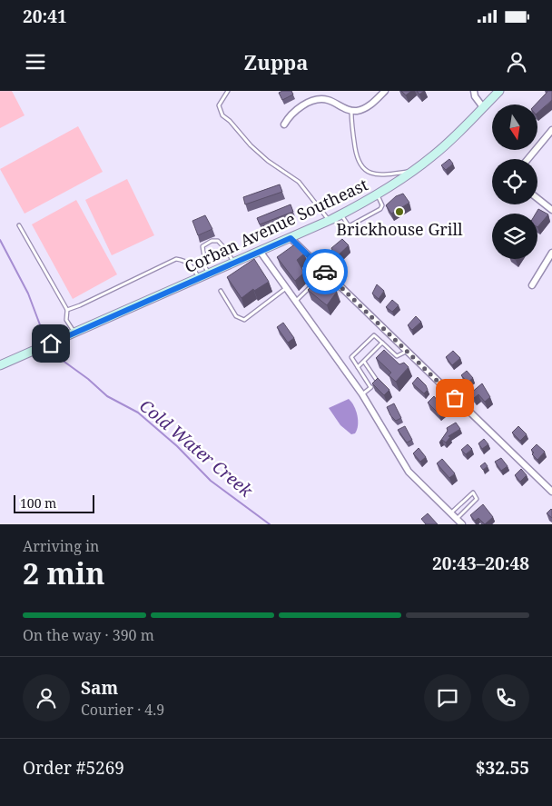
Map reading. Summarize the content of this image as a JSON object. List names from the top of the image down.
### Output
{
  "streets": {
    "main road": ["Corban Avenue Southeast"]
  },
  "water": ["Cold Water Creek"],
  "places": ["Brickhouse Grill"],
  "scale_bar": "100 m",
  "north": "bottom",
  "page": {
    "status": "20:41",
    "header": "Zuppa",
    "scale": "100 m",
    "heading": ["2 min", "Arriving in", "20:43–20:48"],
    "panel": [
      "Sam",
      "Courier · 4.9",
      "Order #5269",
      "$32.55"
    ],
    "bar": "On the way · 390 m"
  }
}
